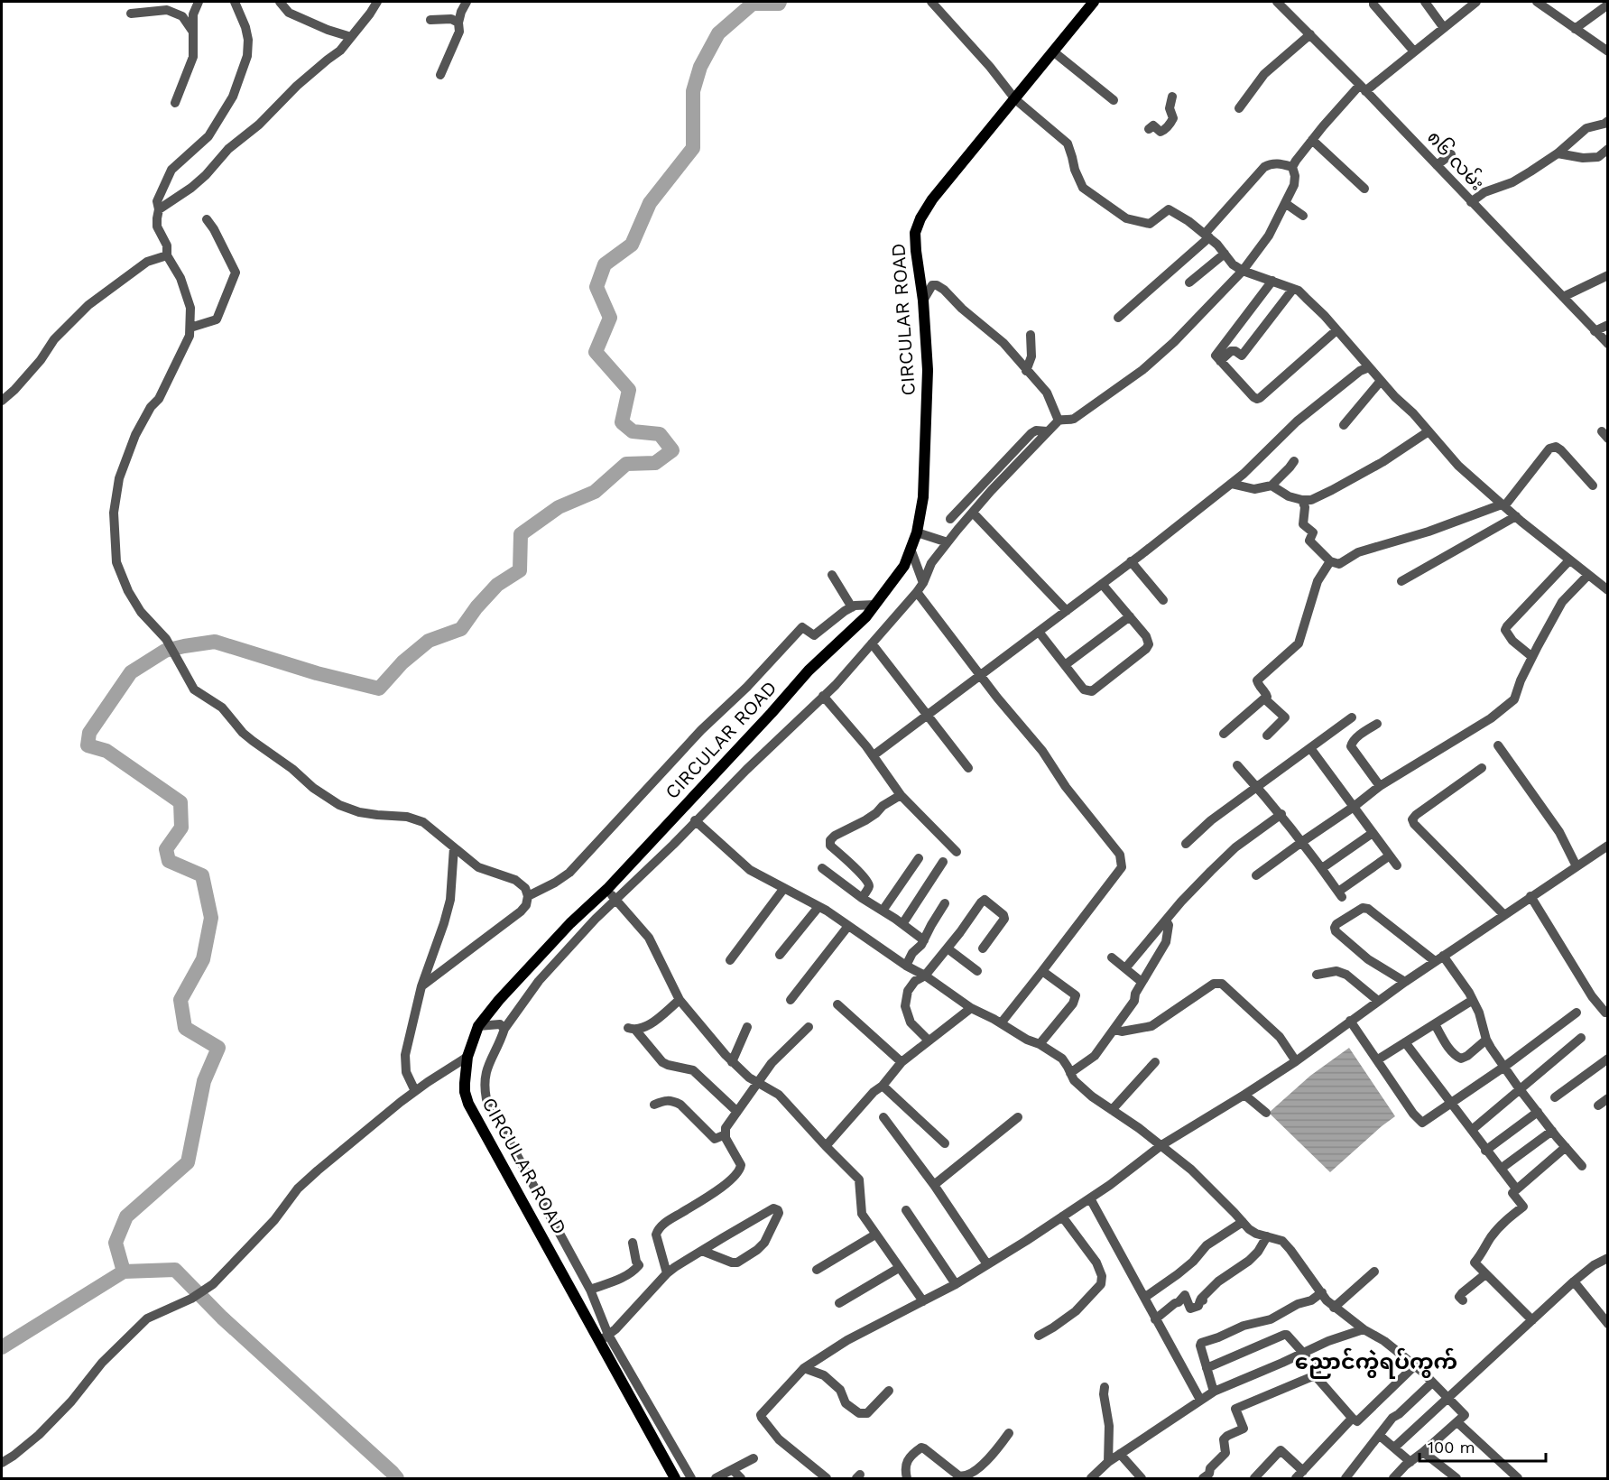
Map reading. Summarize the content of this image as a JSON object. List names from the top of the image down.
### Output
{
  "streets": {
    "main road": ["CIRCULAR ROAD"],
    "street": ["၈၆ လမ်း"]
  },
  "districts": ["ညောင်ကွဲရပ်ကွက်"],
  "scale_bar": "100 m"
}
